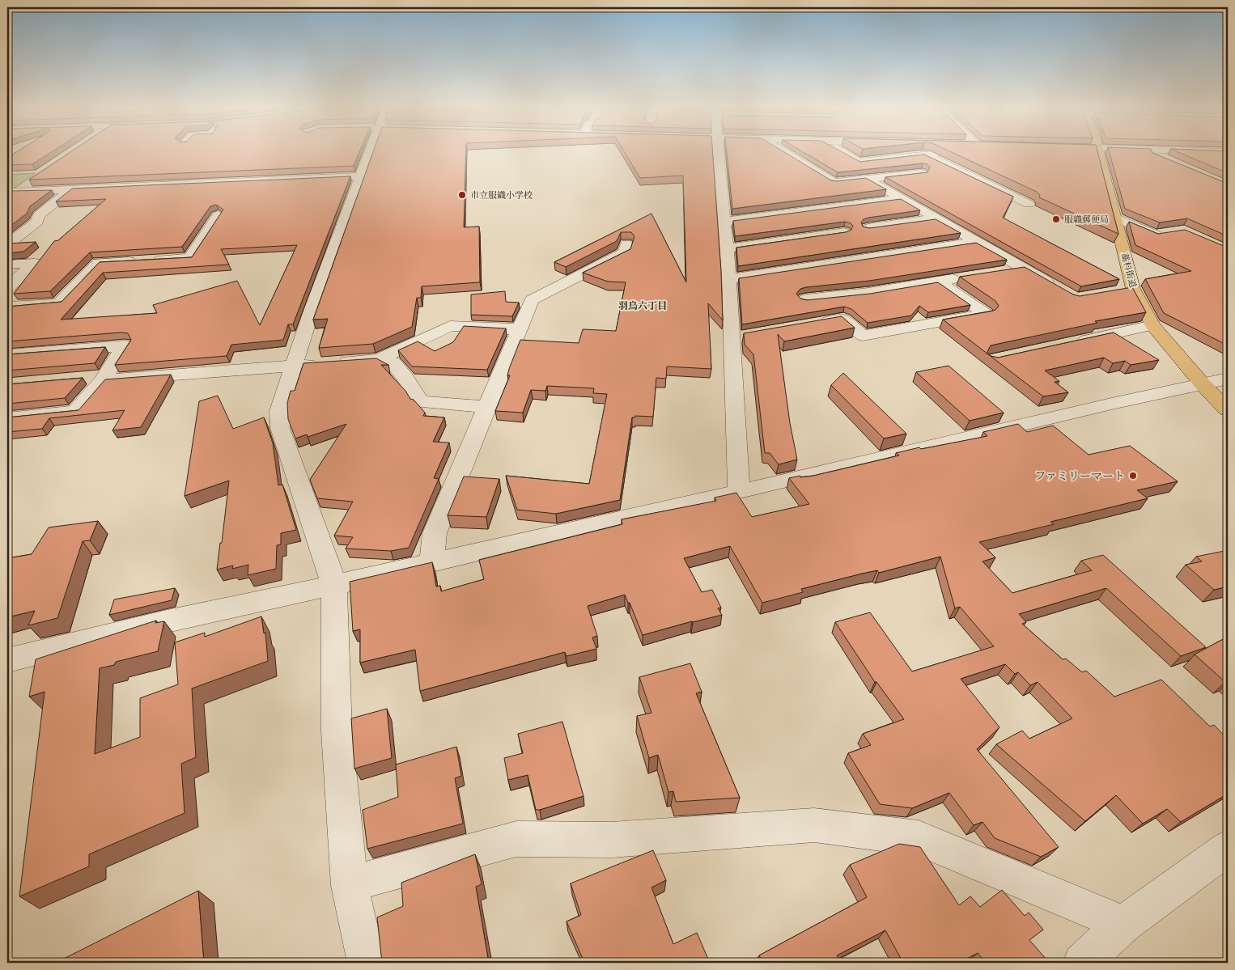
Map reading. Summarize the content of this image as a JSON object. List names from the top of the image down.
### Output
{
  "streets": {
    "highway": ["藁科街道"]
  },
  "districts": ["羽鳥六丁目"],
  "places": ["市立服織小学校", "服織郵便局", "ファミリーマート"]
}
